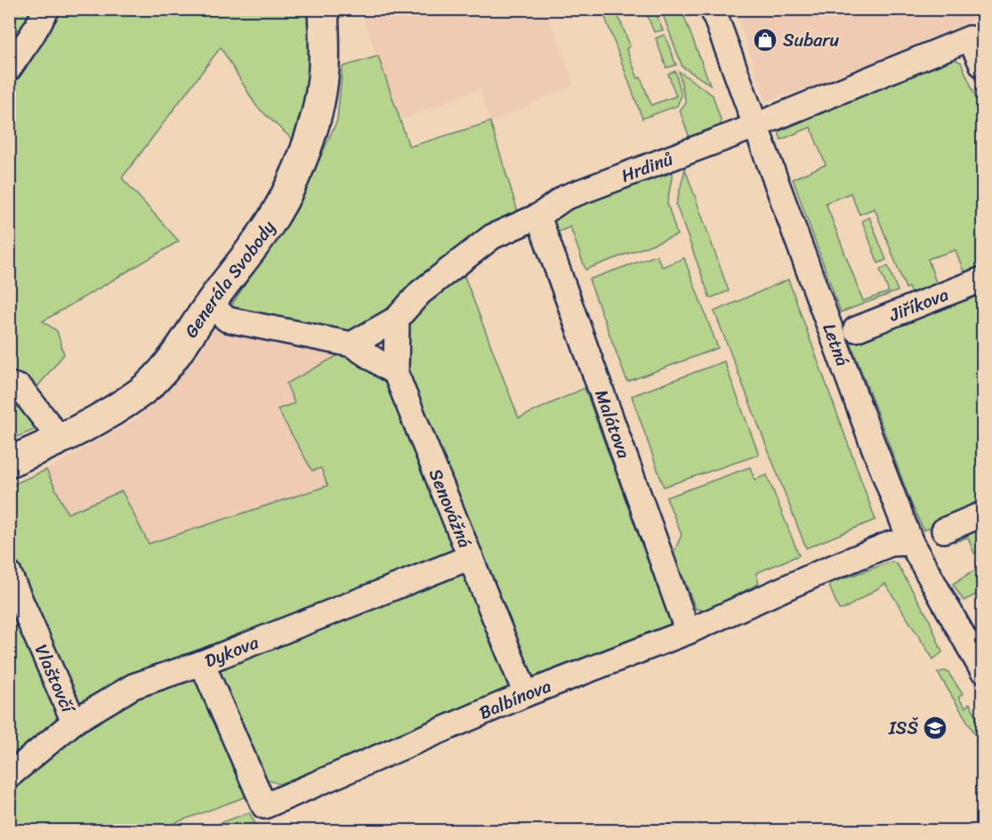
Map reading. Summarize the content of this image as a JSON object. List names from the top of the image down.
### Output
{
  "streets": {
    "main road": ["Generála Svobody"],
    "street": [
      "Hrdinů",
      "Jiříkova",
      "Letná",
      "Malátova",
      "Senovážná",
      "Dykova",
      "Vlaštovčí",
      "Balbínova"
    ]
  },
  "crossings": [
    ["Hrdinů", "Letná"],
    ["Hrdinů", "Malátova"],
    ["Hrdinů", "Senovážná"],
    ["Letná", "Balbínova"],
    ["Malátova", "Balbínova"],
    ["Senovážná", "Dykova"],
    ["Senovážná", "Balbínova"],
    ["Dykova", "Vlaštovčí"],
    ["Dykova", "Balbínova"]
  ],
  "places": {
    "shop": ["Subaru"],
    "school or university": ["ISŠ"]
  }
}
